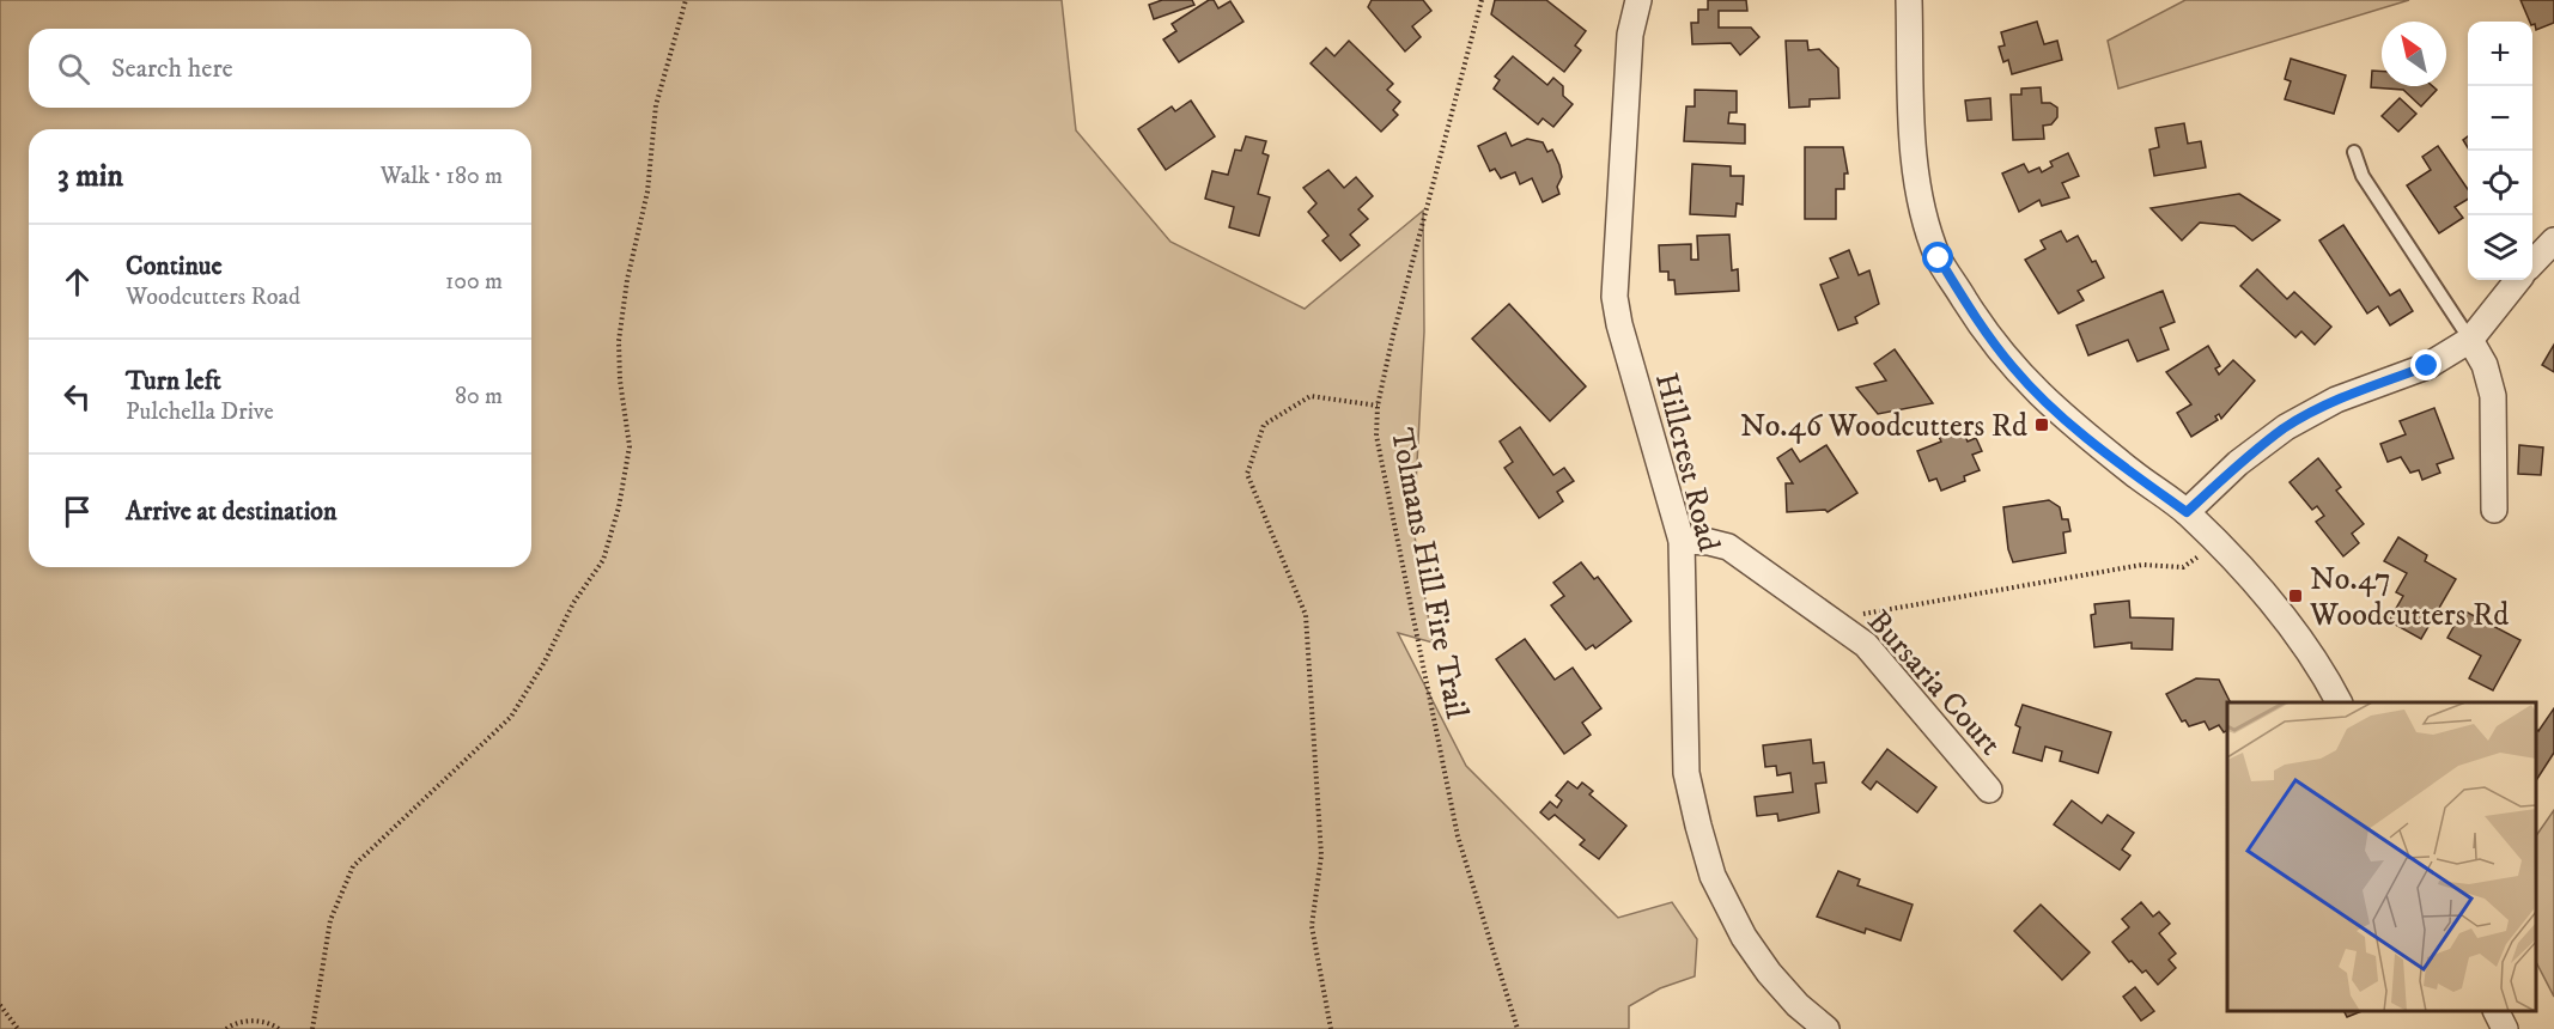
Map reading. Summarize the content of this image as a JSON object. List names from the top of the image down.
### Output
{
  "streets": {
    "street": ["Hillcrest Road", "Bursaria Court"],
    "path": ["Tolmans Hill Fire Trail"]
  },
  "crossings": [
    ["Hillcrest Road", "Bursaria Court"]
  ],
  "places": {
    "transit": ["No.46 Woodcutters Rd", "No.47 Woodcutters Rd"]
  },
  "north": "top left",
  "page": {
    "map_buttons": ["+", "−"],
    "search": "Search here",
    "heading": ["3 min", "Walk · 180 m"],
    "list": [
      ["Continue", "Woodcutters Road", "100 m"],
      ["Turn left", "Pulchella Drive", "80 m"],
      "Arrive at destination"
    ]
  }
}
